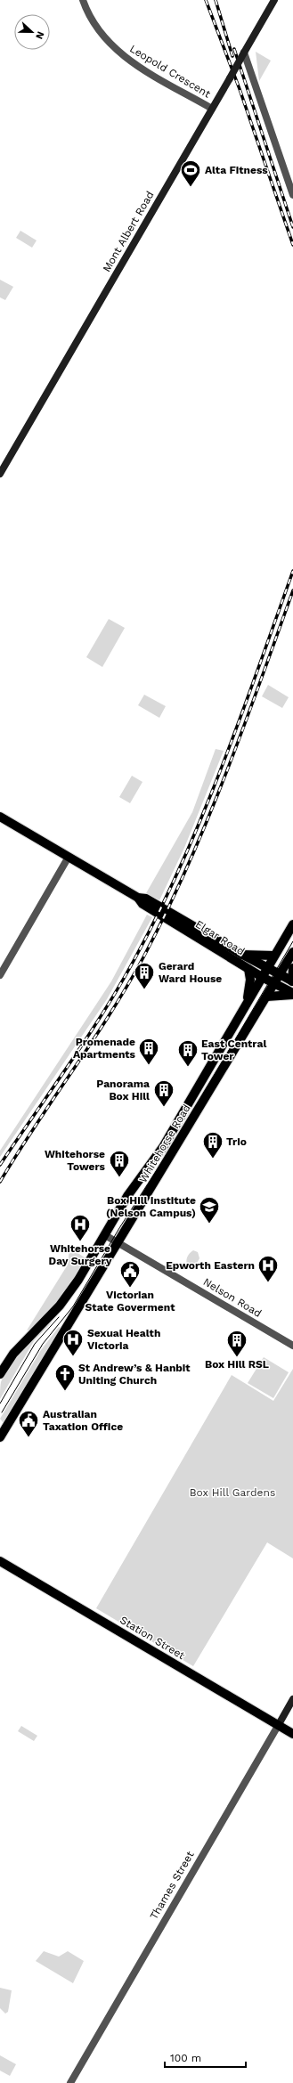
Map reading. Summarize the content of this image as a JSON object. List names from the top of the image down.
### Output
{
  "streets": {
    "main road": [
      "Mont Albert Road",
      "Elgar Road",
      "Whitehorse Road",
      "Station Street",
      "Thames Street"
    ],
    "street": ["Leopold Crescent", "Nelson Road"]
  },
  "crossings": [
    ["Leopold Crescent", "Mont Albert Road"],
    ["Elgar Road", "Whitehorse Road"],
    ["Whitehorse Road", "Nelson Road"],
    ["Station Street", "Thames Street"]
  ],
  "parks": ["Box Hill Gardens"],
  "places": {
    "sports": ["Alta Fitness"],
    "building": [
      "Gerard Ward House",
      "Promenade Apartments",
      "East Central Tower",
      "Panorama Box Hill",
      "Trio",
      "Whitehorse Towers",
      "Box Hill RSL"
    ],
    "school or university": ["Box Hill Institute (Nelson Campus)"],
    "hospital": ["Whitehorse Day Surgery", "Epworth Eastern", "Sexual Health Victoria"],
    "public building": ["Victorian State Goverment", "Australian Taxation Office"],
    "church": ["St Andrew’s & Hanbit Uniting Church"]
  },
  "scale_bar": "100 m",
  "north": "right"
}
